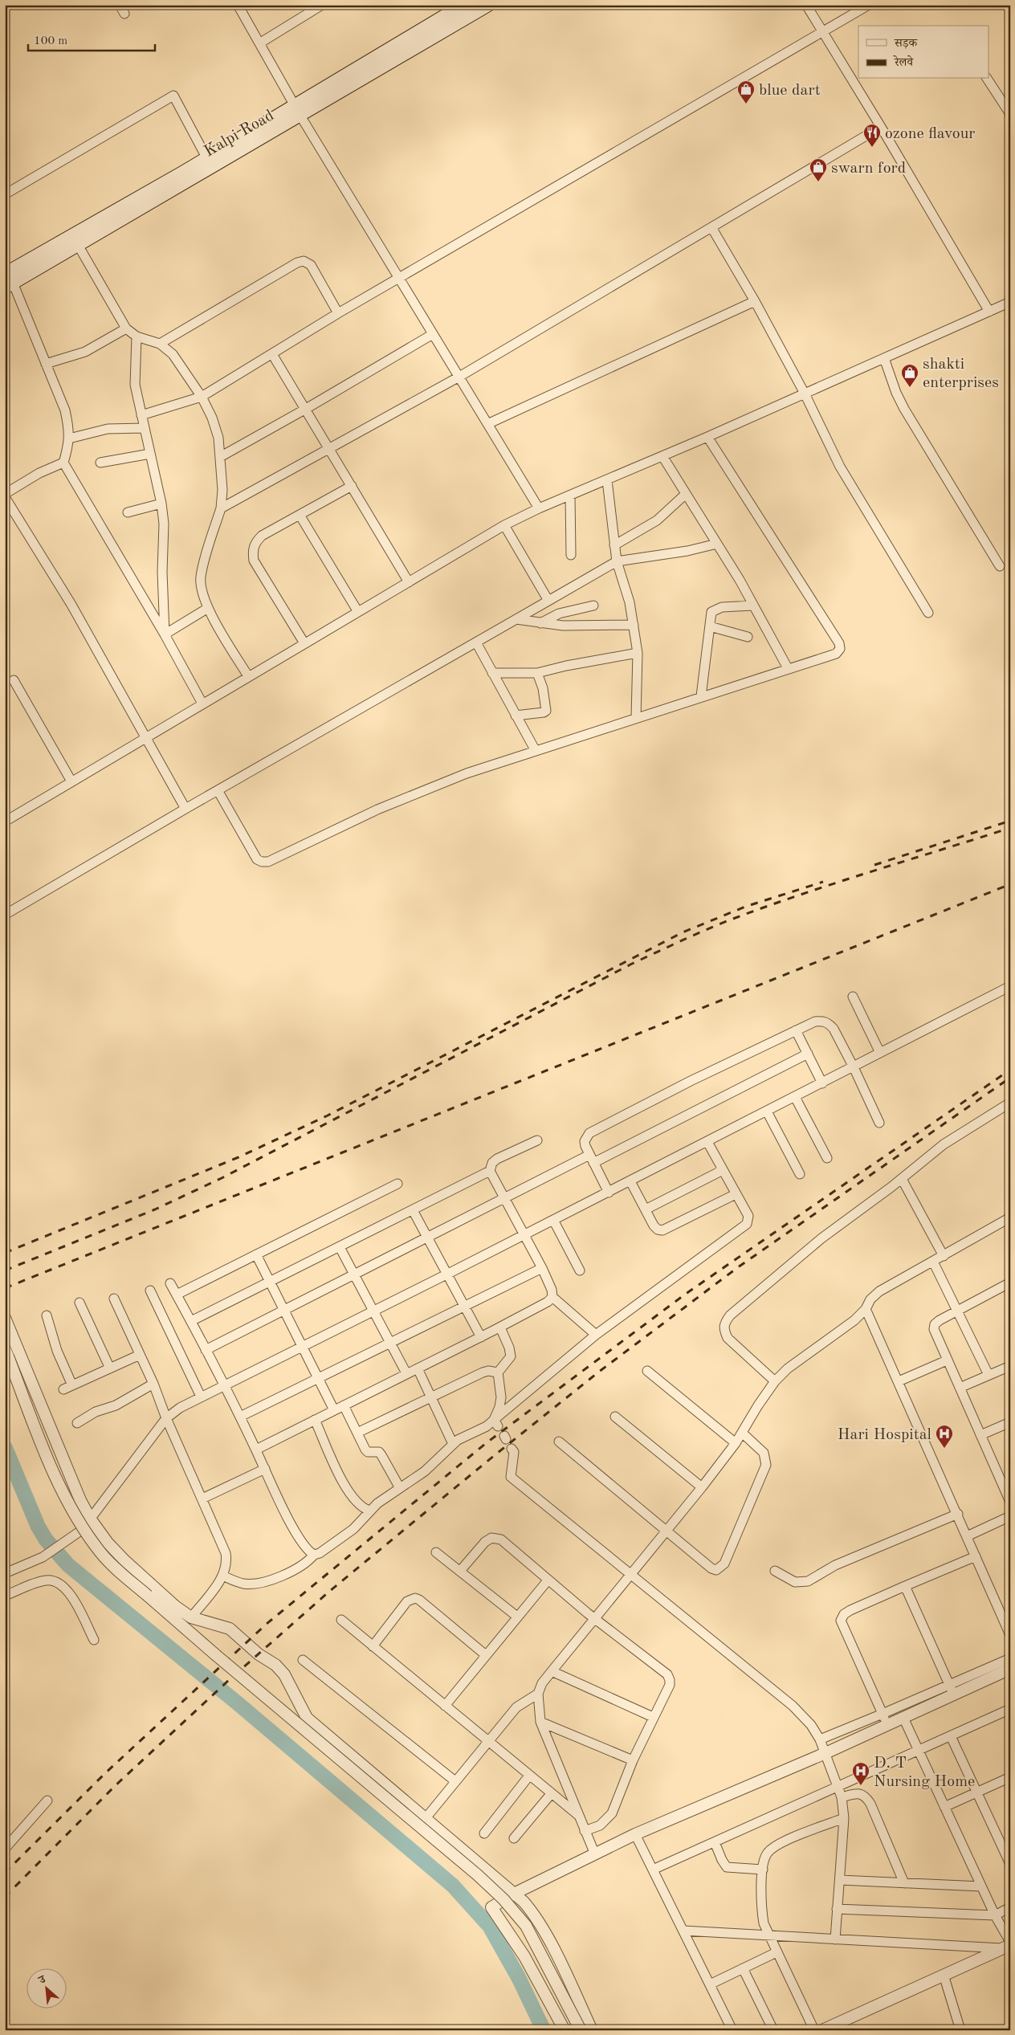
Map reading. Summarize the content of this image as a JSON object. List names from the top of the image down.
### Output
{
  "streets": {
    "main road": ["Kalpi Road"]
  },
  "places": {
    "shop": ["blue dart", "swarn ford", "shakti enterprises"],
    "restaurant": ["ozone flavour"],
    "hospital": ["Hari Hospital", "D. T Nursing Home"]
  },
  "legend": ["सड़क", "रेलवे"],
  "scale_bar": "100 m",
  "north": "top left"
}
